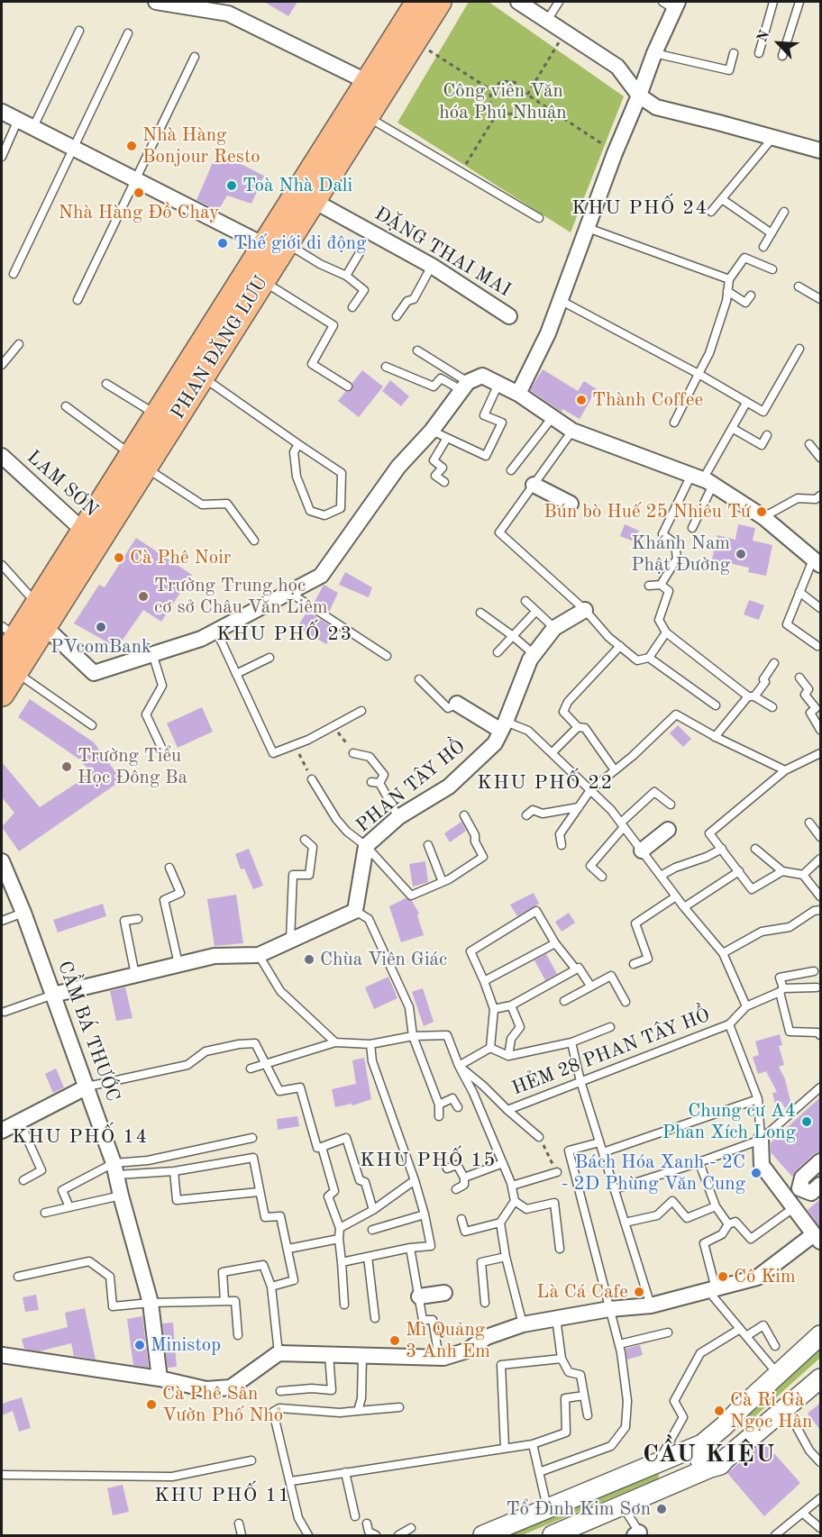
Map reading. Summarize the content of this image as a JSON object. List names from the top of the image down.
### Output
{
  "streets": {
    "main road": ["PHAN ĐĂNG LƯU"],
    "street": [
      "ĐẶNG THAI MAI",
      "LAM SƠN",
      "PHAN TÂY HỒ",
      "CẦM BÁ THƯỚC"
    ],
    "lane": ["HẺM 28 PHAN TÂY HỒ"]
  },
  "crossings": [
    ["ĐẶNG THAI MAI", "PHAN ĐĂNG LƯU"],
    ["PHAN ĐĂNG LƯU", "LAM SƠN"]
  ],
  "districts": [
    "KHU PHỐ 24",
    "KHU PHỐ 23",
    "KHU PHỐ 22",
    "KHU PHỐ 14",
    "KHU PHỐ 15",
    "CẦU KIỆU",
    "KHU PHỐ 11"
  ],
  "parks": ["Công viên Văn hóa Phú Nhuận"],
  "places": [
    "Nhà Hàng Bonjour Resto",
    "Toà Nhà Dali",
    "Nhà Hàng Đồ Chay",
    "Thế giới di động",
    "Thành Coffee",
    "Bún bò Huế 25 Nhiêu Tứ",
    "Khánh Nam Phật Đường",
    "Cà Phê Noir",
    "Trường Trung học cơ sở Châu Văn Liêm",
    "PVcomBank",
    "Trường Tiểu Học Đông Ba",
    "Chùa Viên Giác",
    "Chung cư A4 Phan Xích Long",
    "Bách Hóa Xanh - 2C - 2D Phùng Văn Cung",
    "Cô Kim",
    "Là Cá Cafe",
    "Mì Quảng 3 Anh Em",
    "Ministop",
    "Cà Phê Sân Vườn Phố Nhỏ",
    "Cà Ri Gà Ngọc Hân",
    "Tổ Đình Kim Sơn"
  ],
  "north": "top left"
}
